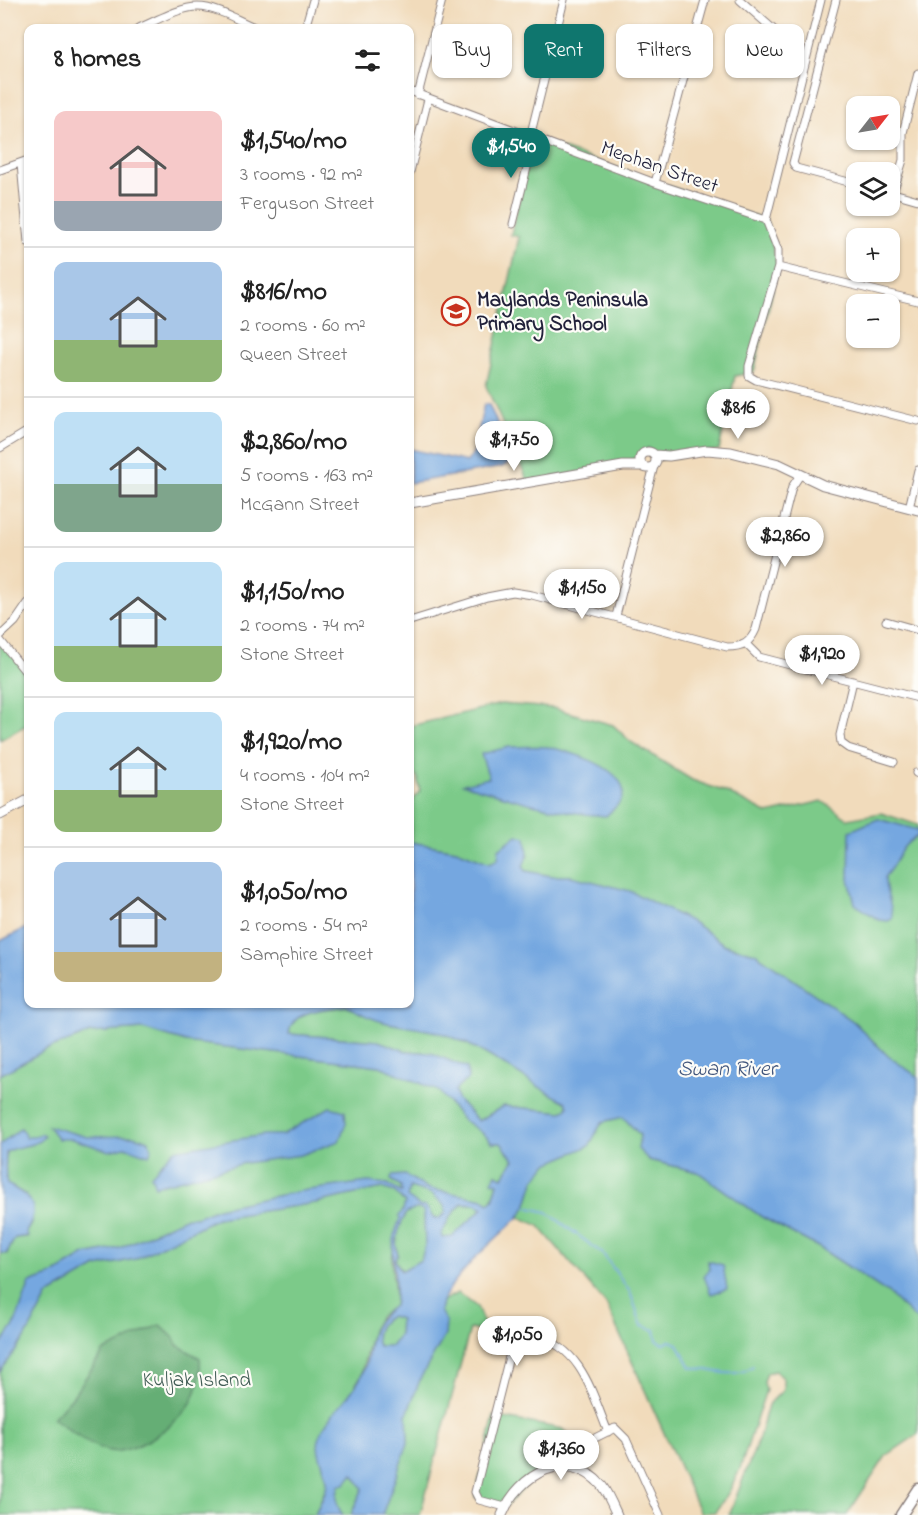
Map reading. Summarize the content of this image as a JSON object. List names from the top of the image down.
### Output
{
  "streets": {
    "street": ["Mephan Street"]
  },
  "water": ["Swan River"],
  "parks": ["Kuljak Island"],
  "places": {
    "school or university": ["Maylands Peninsula Primary School"]
  },
  "north": "top right",
  "page": {
    "chip": [
      "Buy",
      "Rent",
      "Filters",
      "New"
    ],
    "heading": "8 homes",
    "map_buttons": ["+", "−"],
    "list": [
      {
        "name": "$1,540/mo",
        "note": "3 rooms · 92 m² · Ferguson Street"
      },
      {
        "name": "$816/mo",
        "note": "2 rooms · 60 m² · Queen Street"
      },
      {
        "name": "$2,860/mo",
        "note": "5 rooms · 163 m² · McGann Street"
      },
      {
        "name": "$1,150/mo",
        "note": "2 rooms · 74 m² · Stone Street"
      },
      {
        "name": "$1,920/mo",
        "note": "4 rooms · 104 m² · Stone Street"
      },
      {
        "name": "$1,050/mo",
        "note": "2 rooms · 54 m² · Samphire Street"
      }
    ],
    "price": [
      "$1,540",
      "$816",
      "$1,750",
      "$2,860",
      "$1,150",
      "$1,920",
      "$1,050",
      "$1,360"
    ]
  }
}
